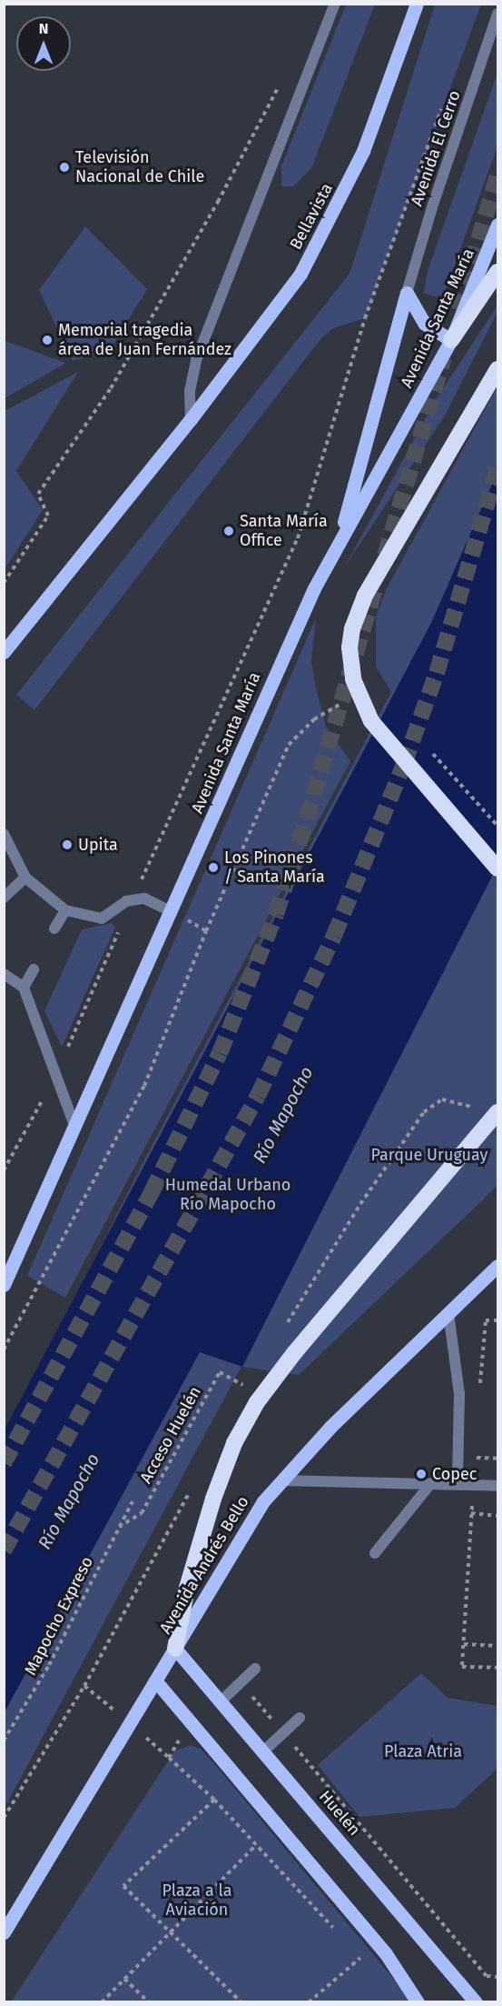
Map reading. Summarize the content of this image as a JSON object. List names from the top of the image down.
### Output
{
  "streets": {
    "main road": [
      "Bellavista",
      "Avenida Santa María",
      "Avenida Andrés Bello",
      "Huelén"
    ],
    "street": ["Avenida El Cerro"],
    "path": ["Acceso Huelén", "Mapocho Expreso"]
  },
  "crossings": [
    ["Acceso Huelén", "Mapocho Expreso"],
    ["Avenida Andrés Bello", "Huelén"]
  ],
  "water": ["Río Mapocho"],
  "parks": [
    "Parque Uruguay",
    "Humedal Urbano Río Mapocho",
    "Plaza Atria",
    "Plaza a la Aviación"
  ],
  "places": [
    "Televisión Nacional de Chile",
    "Memorial tragedia área de Juan Fernández",
    "Santa María Office",
    "Upita",
    "Los Pinones / Santa María",
    "Copec"
  ],
  "north": "top"
}
